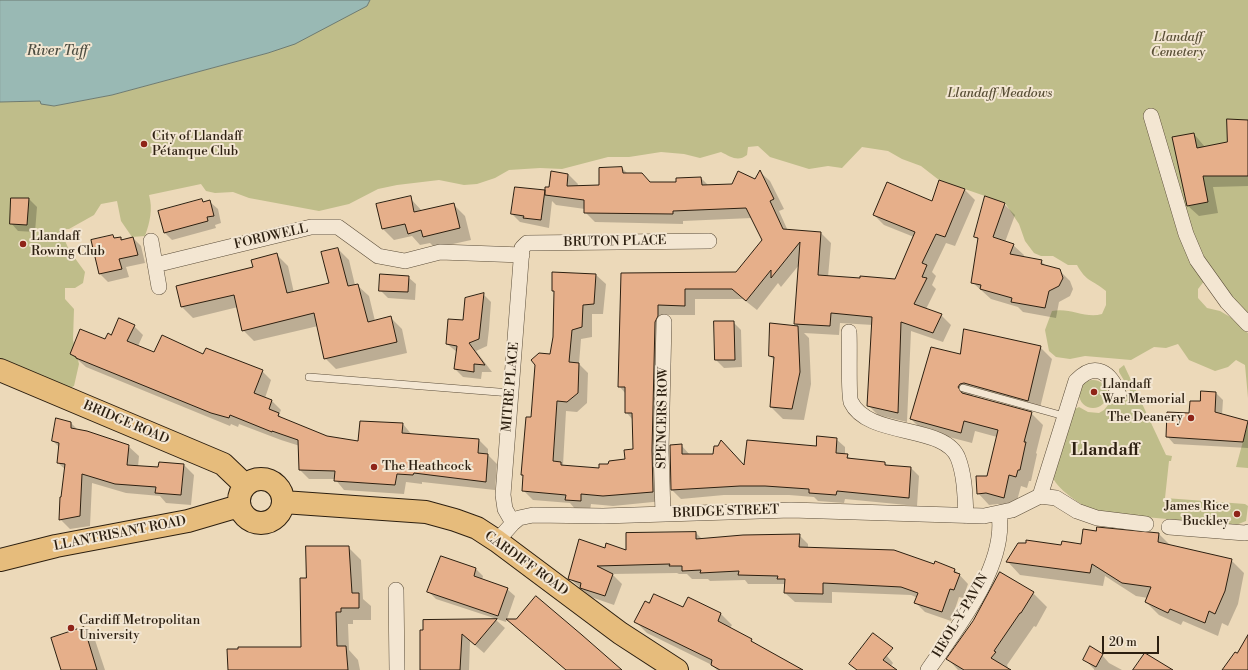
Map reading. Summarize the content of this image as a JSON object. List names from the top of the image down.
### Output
{
  "streets": {
    "main road": ["BRIDGE ROAD", "LLANTRISANT ROAD", "CARDIFF ROAD"],
    "street": [
      "FORDWELL",
      "BRUTON PLACE",
      "MITRE PLACE",
      "SPENCERS ROW",
      "BRIDGE STREET",
      "HEOL-Y-PAVIN"
    ]
  },
  "crossings": [
    ["FORDWELL", "BRUTON PLACE"],
    ["FORDWELL", "MITRE PLACE"],
    ["BRUTON PLACE", "MITRE PLACE"],
    ["MITRE PLACE", "BRIDGE STREET"],
    ["SPENCERS ROW", "BRIDGE STREET"],
    ["BRIDGE ROAD", "LLANTRISANT ROAD"],
    ["BRIDGE ROAD", "CARDIFF ROAD"],
    ["BRIDGE STREET", "CARDIFF ROAD"],
    ["BRIDGE STREET", "HEOL-Y-PAVIN"],
    ["LLANTRISANT ROAD", "CARDIFF ROAD"]
  ],
  "districts": ["Llandaff"],
  "water": ["River Taff"],
  "parks": ["Llandaff Cemetery", "Llandaff Meadows"],
  "places": [
    "City of Llandaff Pétanque Club",
    "Llandaff Rowing Club",
    "Llandaff War Memorial",
    "The Deanery",
    "The Heathcock",
    "James Rice Buckley",
    "Cardiff Metropolitan University"
  ],
  "scale_bar": "20 m"
}
